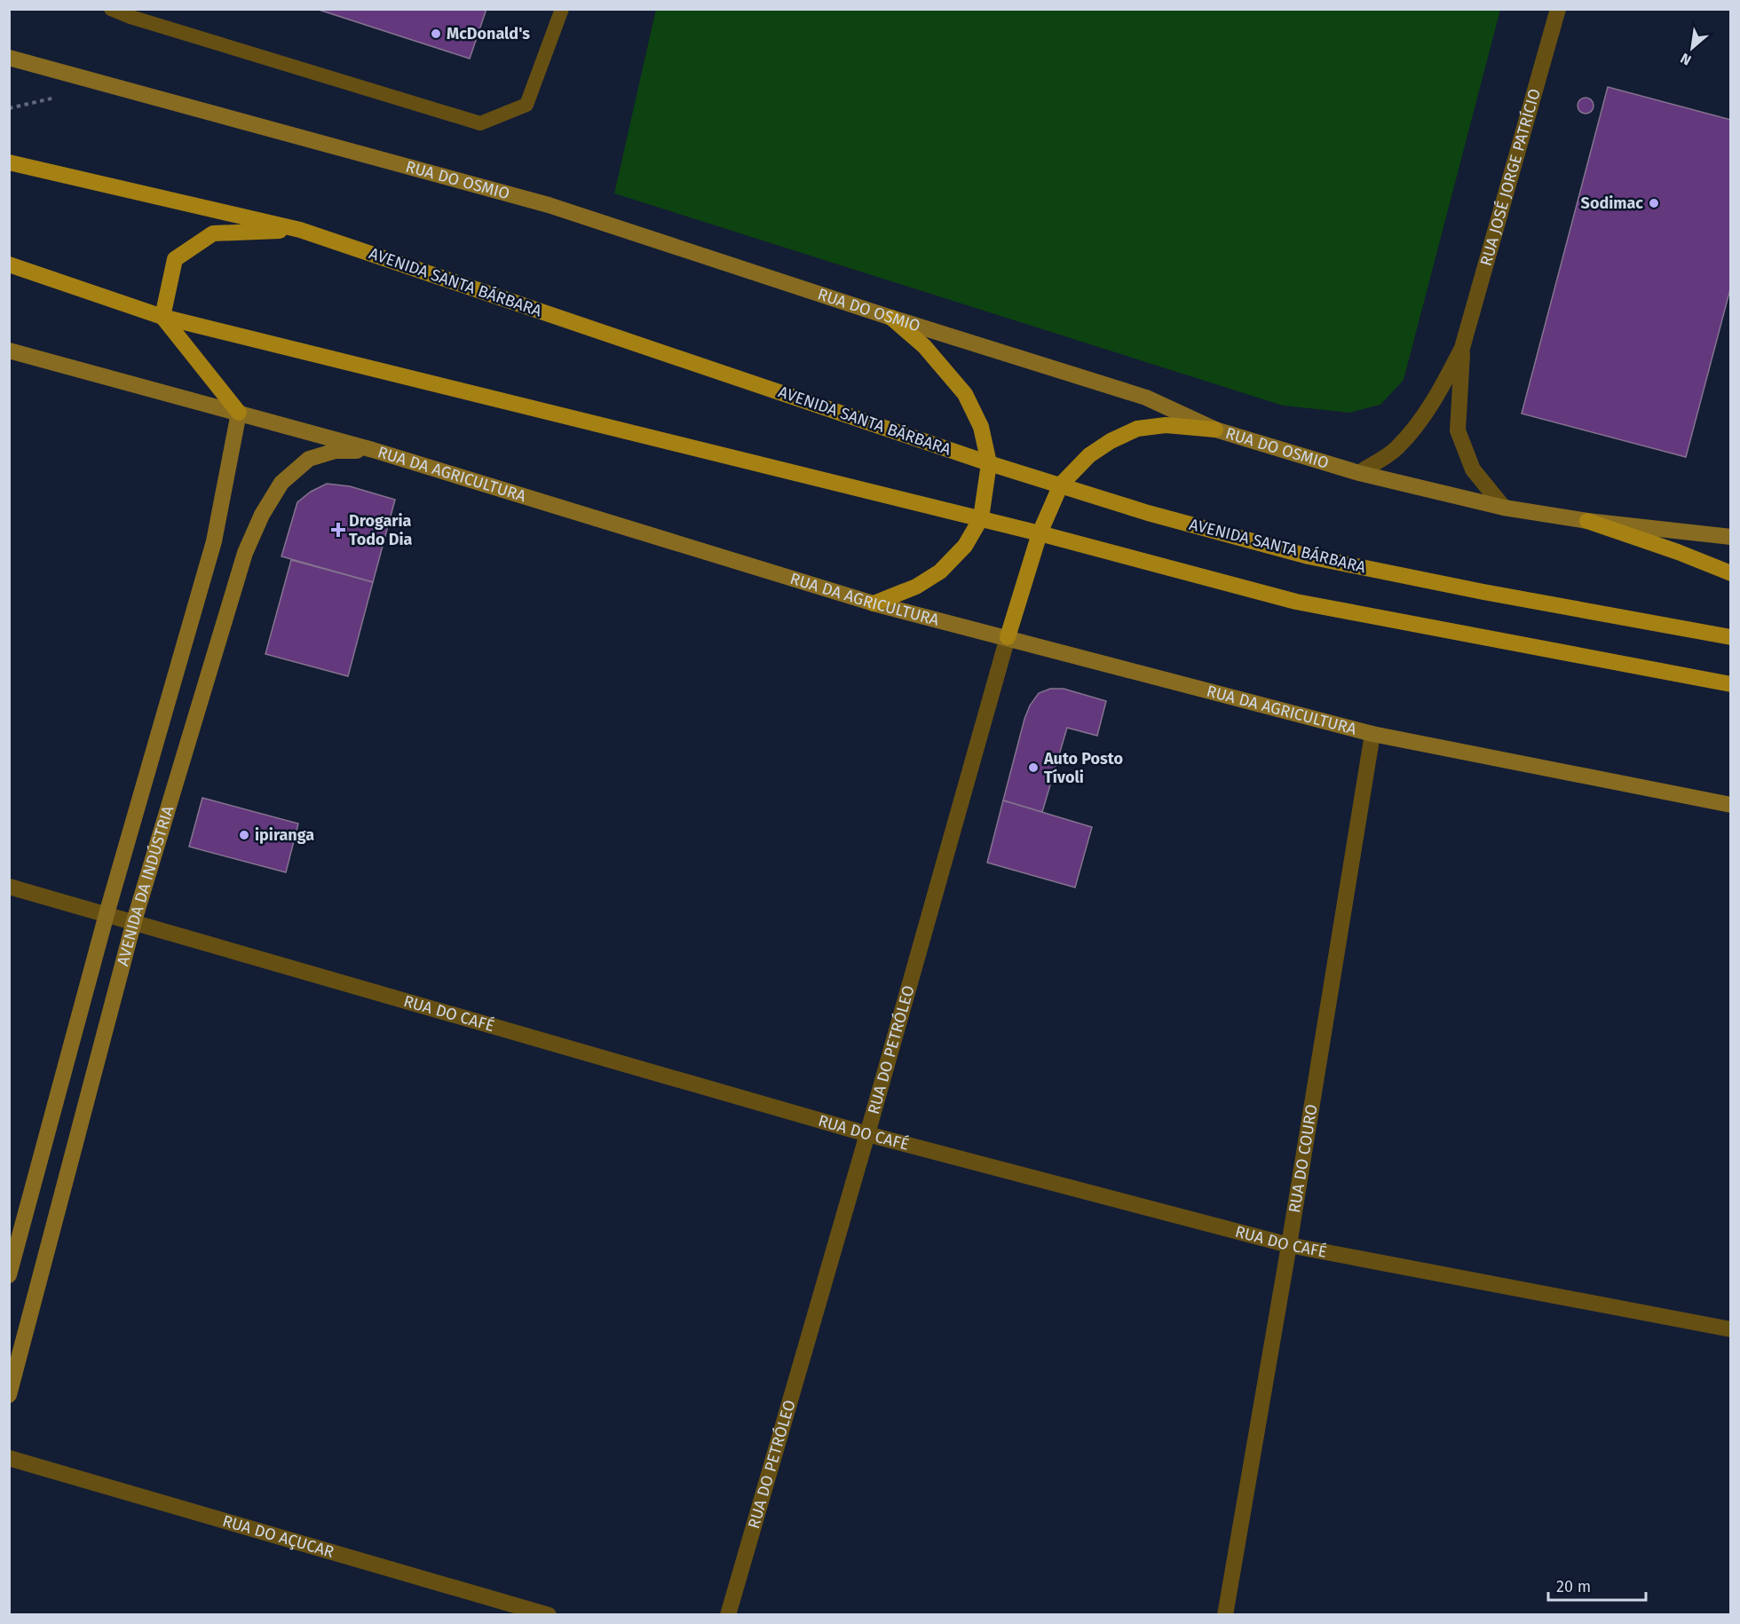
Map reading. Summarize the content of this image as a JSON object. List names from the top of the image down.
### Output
{
  "streets": {
    "main road": ["AVENIDA SANTA BÁRBARA"],
    "street": [
      "RUA JOSÉ JORGE PATRÍCIO",
      "RUA DO OSMIO",
      "RUA DA AGRICULTURA",
      "AVENIDA DA INDÚSTRIA",
      "RUA DO CAFÉ",
      "RUA DO PETRÓLEO",
      "RUA DO COURO",
      "RUA DO AÇUCAR"
    ]
  },
  "crossings": [
    ["RUA JOSÉ JORGE PATRÍCIO", "RUA DO OSMIO"],
    ["RUA DA AGRICULTURA", "AVENIDA DA INDÚSTRIA"],
    ["RUA DA AGRICULTURA", "RUA DO PETRÓLEO"],
    ["RUA DA AGRICULTURA", "RUA DO COURO"],
    ["AVENIDA DA INDÚSTRIA", "RUA DO CAFÉ"],
    ["RUA DO CAFÉ", "RUA DO PETRÓLEO"],
    ["RUA DO CAFÉ", "RUA DO COURO"]
  ],
  "places": {
    "other": [
      "McDonald's",
      "Sodimac",
      "Auto Posto Tívoli",
      "ipiranga"
    ],
    "health": ["Drogaria Todo Dia"]
  },
  "scale_bar": "20 m",
  "north": "bottom left"
}
